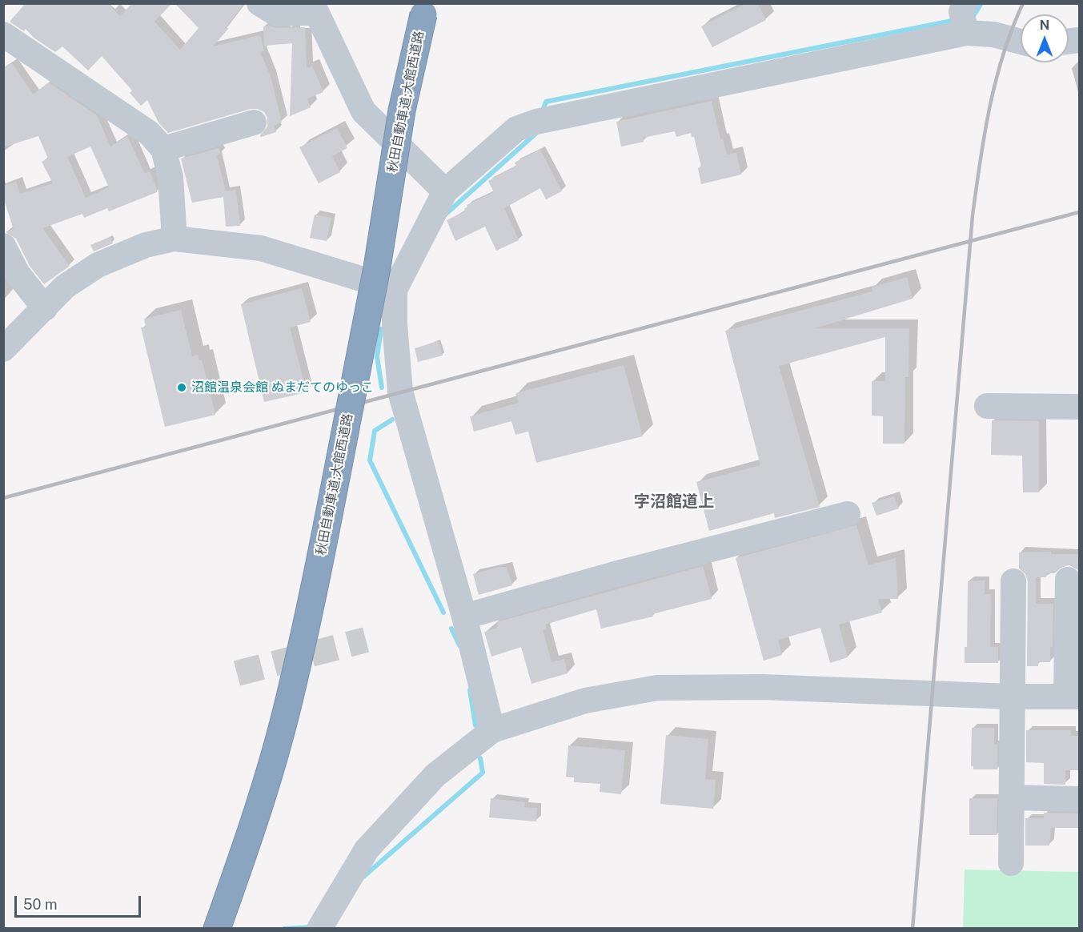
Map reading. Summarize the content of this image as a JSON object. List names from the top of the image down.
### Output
{
  "streets": {
    "highway": ["秋田自動車道;大館西道路"]
  },
  "districts": ["字沼館道上"],
  "places": ["沼館温泉会館 ぬまだてのゆっこ"],
  "scale_bar": "50 m",
  "north": "top"
}
